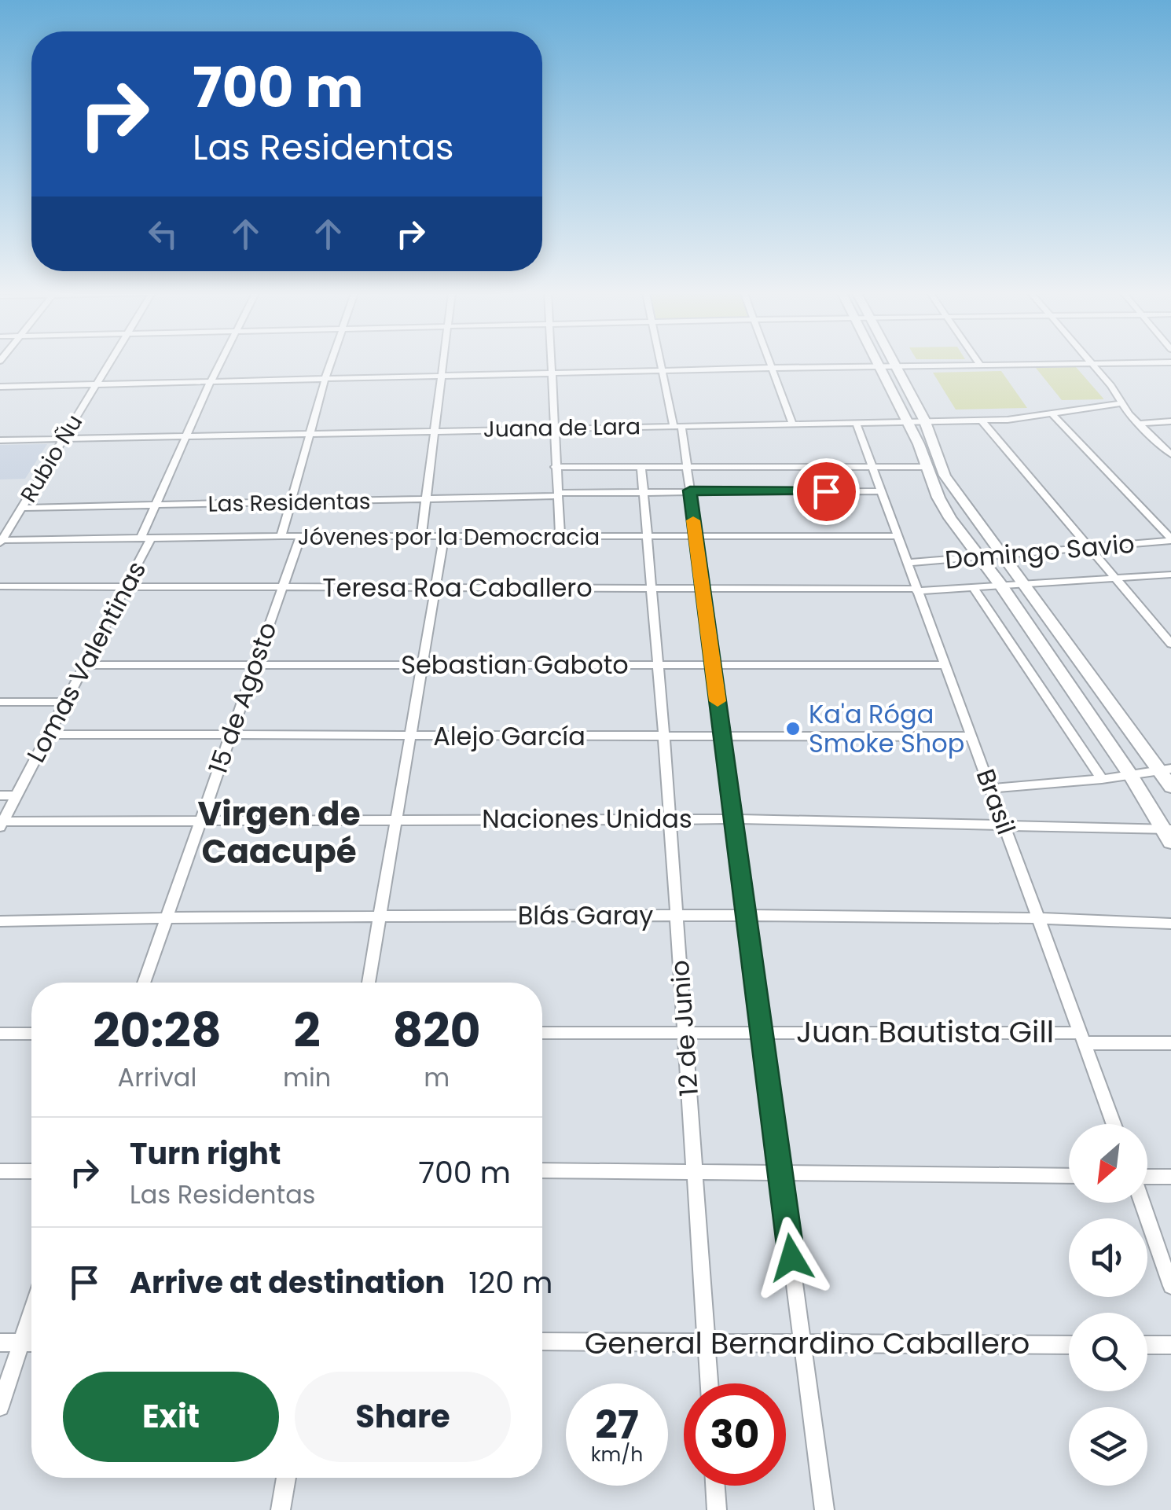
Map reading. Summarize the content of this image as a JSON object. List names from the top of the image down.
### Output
{
  "streets": {
    "street": [
      "Juana de Lara",
      "Rubio Ñu",
      "Las Residentas",
      "Jóvenes por la Democracia",
      "Domingo Savio",
      "Teresa Roa Caballero",
      "Lomas Valentinas",
      "Sebastian Gaboto",
      "15 de Agosto",
      "Alejo García",
      "Brasil",
      "Naciones Unidas",
      "Blás Garay",
      "12 de Junio",
      "Juan Bautista Gill",
      "General Bernardino Caballero"
    ]
  },
  "crossings": [
    ["Juana de Lara", "Rubio Ñu"],
    ["Juana de Lara", "Lomas Valentinas"],
    ["Juana de Lara", "Brasil"],
    ["Rubio Ñu", "Las Residentas"],
    ["Rubio Ñu", "Jóvenes por la Democracia"],
    ["Las Residentas", "Lomas Valentinas"],
    ["Las Residentas", "Brasil"],
    ["Las Residentas", "12 de Junio"],
    ["Jóvenes por la Democracia", "Lomas Valentinas"],
    ["Jóvenes por la Democracia", "15 de Agosto"],
    ["Jóvenes por la Democracia", "Brasil"],
    ["Jóvenes por la Democracia", "12 de Junio"],
    ["Domingo Savio", "Brasil"],
    ["Teresa Roa Caballero", "Lomas Valentinas"],
    ["Teresa Roa Caballero", "15 de Agosto"],
    ["Teresa Roa Caballero", "Brasil"],
    ["Teresa Roa Caballero", "12 de Junio"],
    ["Lomas Valentinas", "Sebastian Gaboto"],
    ["Lomas Valentinas", "Alejo García"],
    ["Lomas Valentinas", "Naciones Unidas"],
    ["Sebastian Gaboto", "15 de Agosto"],
    ["Sebastian Gaboto", "Brasil"],
    ["Sebastian Gaboto", "12 de Junio"],
    ["15 de Agosto", "Alejo García"],
    ["15 de Agosto", "Naciones Unidas"],
    ["15 de Agosto", "Blás Garay"],
    ["Alejo García", "Brasil"],
    ["Alejo García", "12 de Junio"],
    ["Brasil", "Naciones Unidas"],
    ["Brasil", "Blás Garay"],
    ["Brasil", "Juan Bautista Gill"],
    ["Naciones Unidas", "12 de Junio"],
    ["Blás Garay", "12 de Junio"],
    ["12 de Junio", "Juan Bautista Gill"],
    ["12 de Junio", "General Bernardino Caballero"]
  ],
  "districts": ["Virgen de Caacupé"],
  "places": ["Ka'a Róga Smoke Shop"],
  "north": "bottom left",
  "page": {
    "turn": ["700 m", "Las Residentas"],
    "eta": [
      "20:28",
      "Arrival",
      "2",
      "min",
      "820",
      "m"
    ],
    "list": [
      {
        "name": "Turn right",
        "note": "Las Residentas",
        "value": "700 m"
      },
      {
        "name": "Arrive at destination",
        "value": "120 m"
      }
    ],
    "buttons": ["Exit", "Share"],
    "speed": "27 km/h",
    "limit": "30"
  }
}
